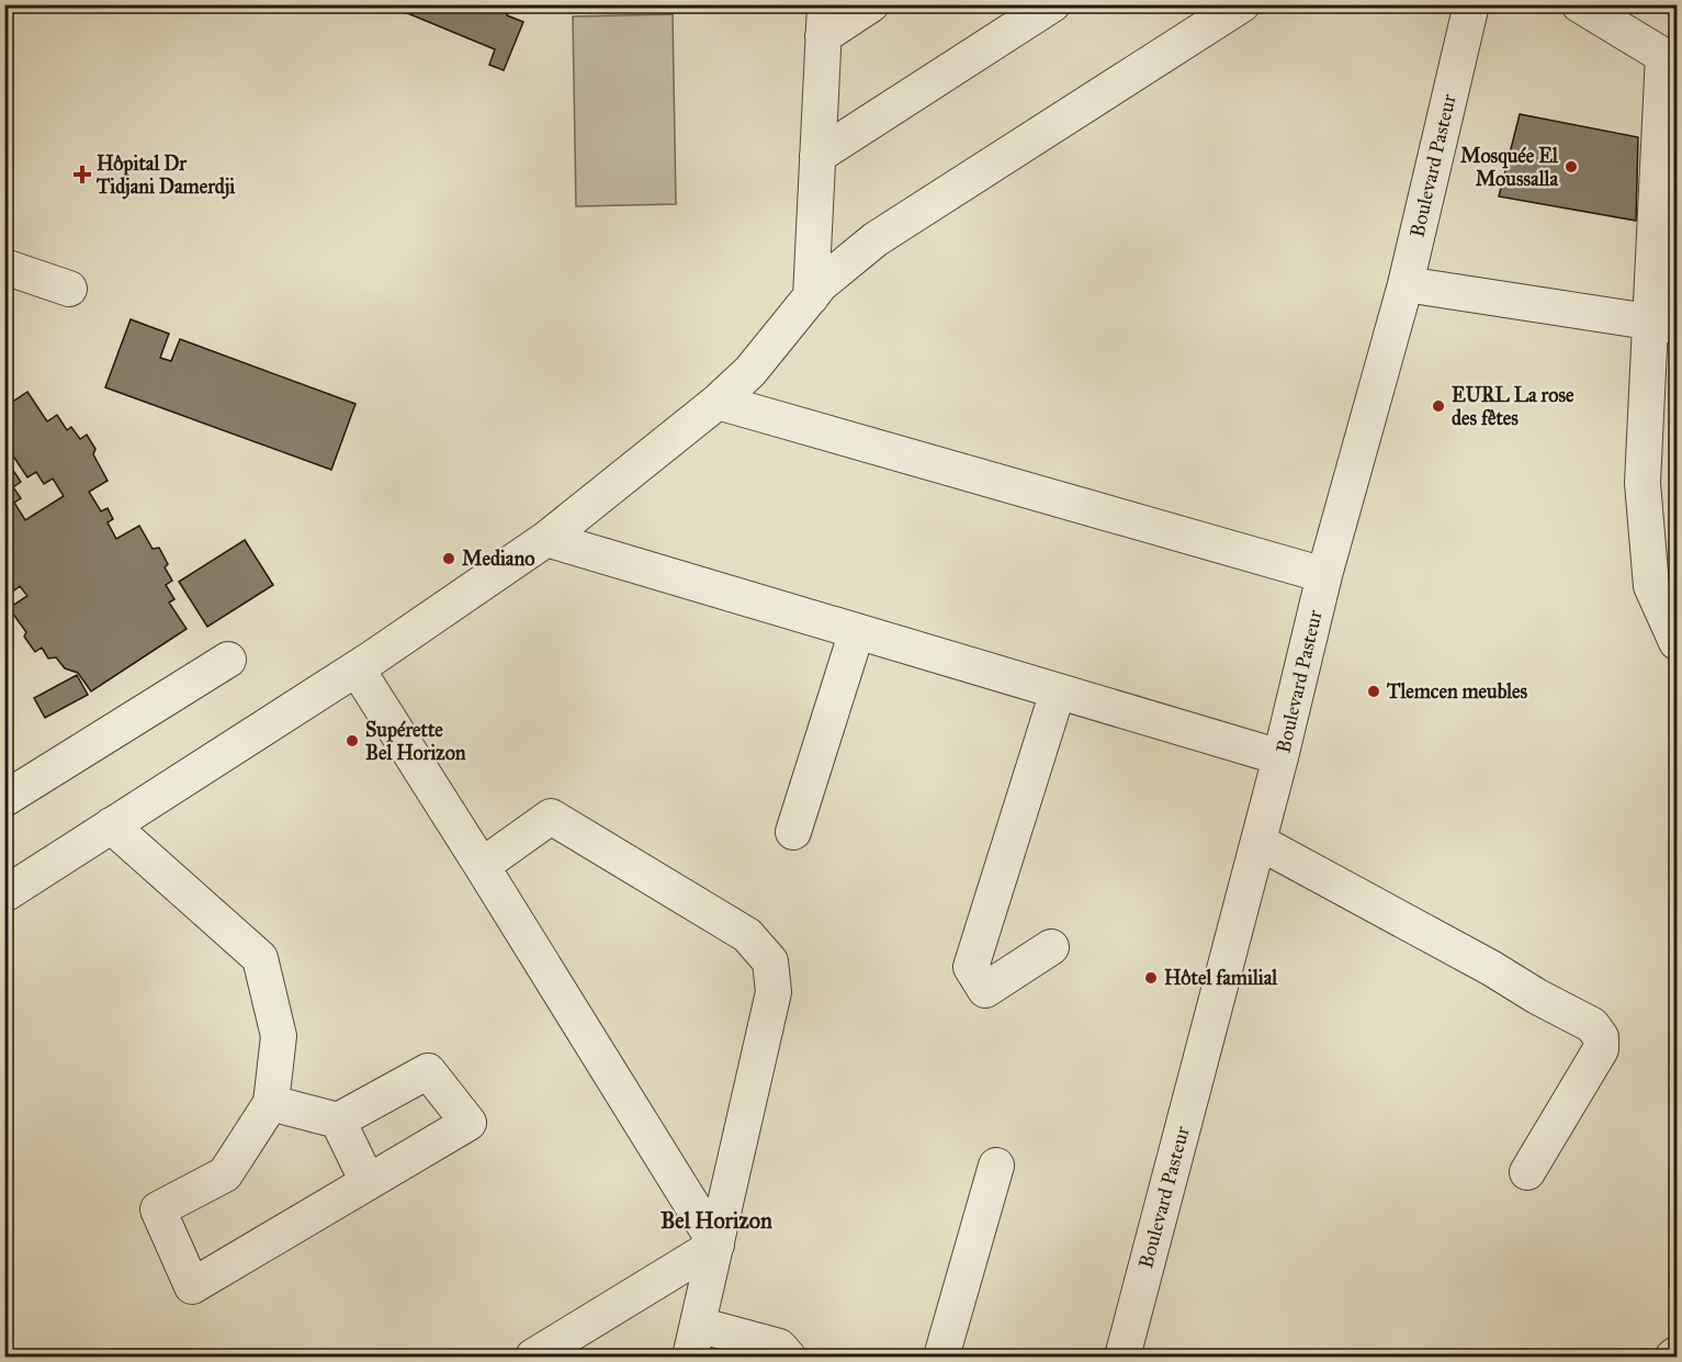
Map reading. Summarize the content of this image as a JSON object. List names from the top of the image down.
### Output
{
  "streets": {
    "street": ["Boulevard Pasteur"]
  },
  "districts": ["Bel Horizon"],
  "places": {
    "other": [
      "Mosquée El Moussalla",
      "EURL La rose des fêtes",
      "Mediano",
      "Tlemcen meubles",
      "Supérette Bel Horizon",
      "Hôtel familial"
    ],
    "health": ["Hôpital Dr Tidjani Damerdji"]
  }
}
